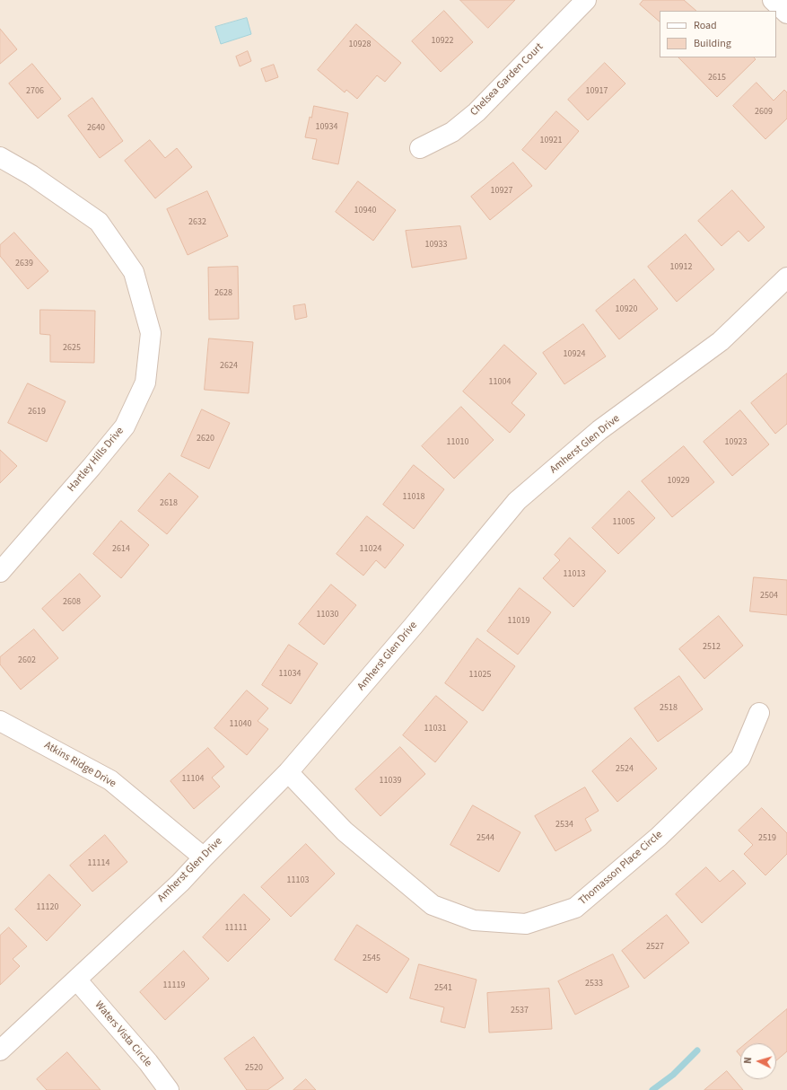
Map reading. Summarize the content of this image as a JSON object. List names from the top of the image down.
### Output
{
  "streets": {
    "street": [
      "Chelsea Garden Court",
      "Amherst Glen Drive",
      "Hartley Hills Drive",
      "Atkins Ridge Drive",
      "Thomasson Place Circle",
      "Waters Vista Circle"
    ]
  },
  "crossings": [
    ["Amherst Glen Drive", "Atkins Ridge Drive"],
    ["Amherst Glen Drive", "Thomasson Place Circle"],
    ["Amherst Glen Drive", "Waters Vista Circle"]
  ],
  "house_numbers": [
    "10922",
    "10928",
    "2615",
    "2706",
    "10917",
    "2609",
    "10934",
    "2640",
    "10921",
    "10927",
    "10940",
    "2632",
    "10933",
    "2639",
    "10912",
    "2628",
    "10920",
    "2625",
    "10924",
    "2624",
    "11004",
    "2619",
    "2620",
    "11010",
    "10923",
    "10929",
    "11018",
    "2618",
    "11005",
    "2614",
    "11024",
    "11013",
    "2504",
    "2608",
    "11030",
    "11019",
    "2512",
    "2602",
    "11034",
    "11025",
    "2518",
    "11040",
    "11031",
    "2524",
    "11104",
    "11039",
    "2534",
    "2544",
    "2519",
    "11114",
    "11103",
    "11120",
    "11111",
    "2527",
    "2545",
    "2533",
    "11119",
    "2541",
    "2537",
    "2520"
  ],
  "legend": ["Road", "Building"],
  "north": "left"
}
